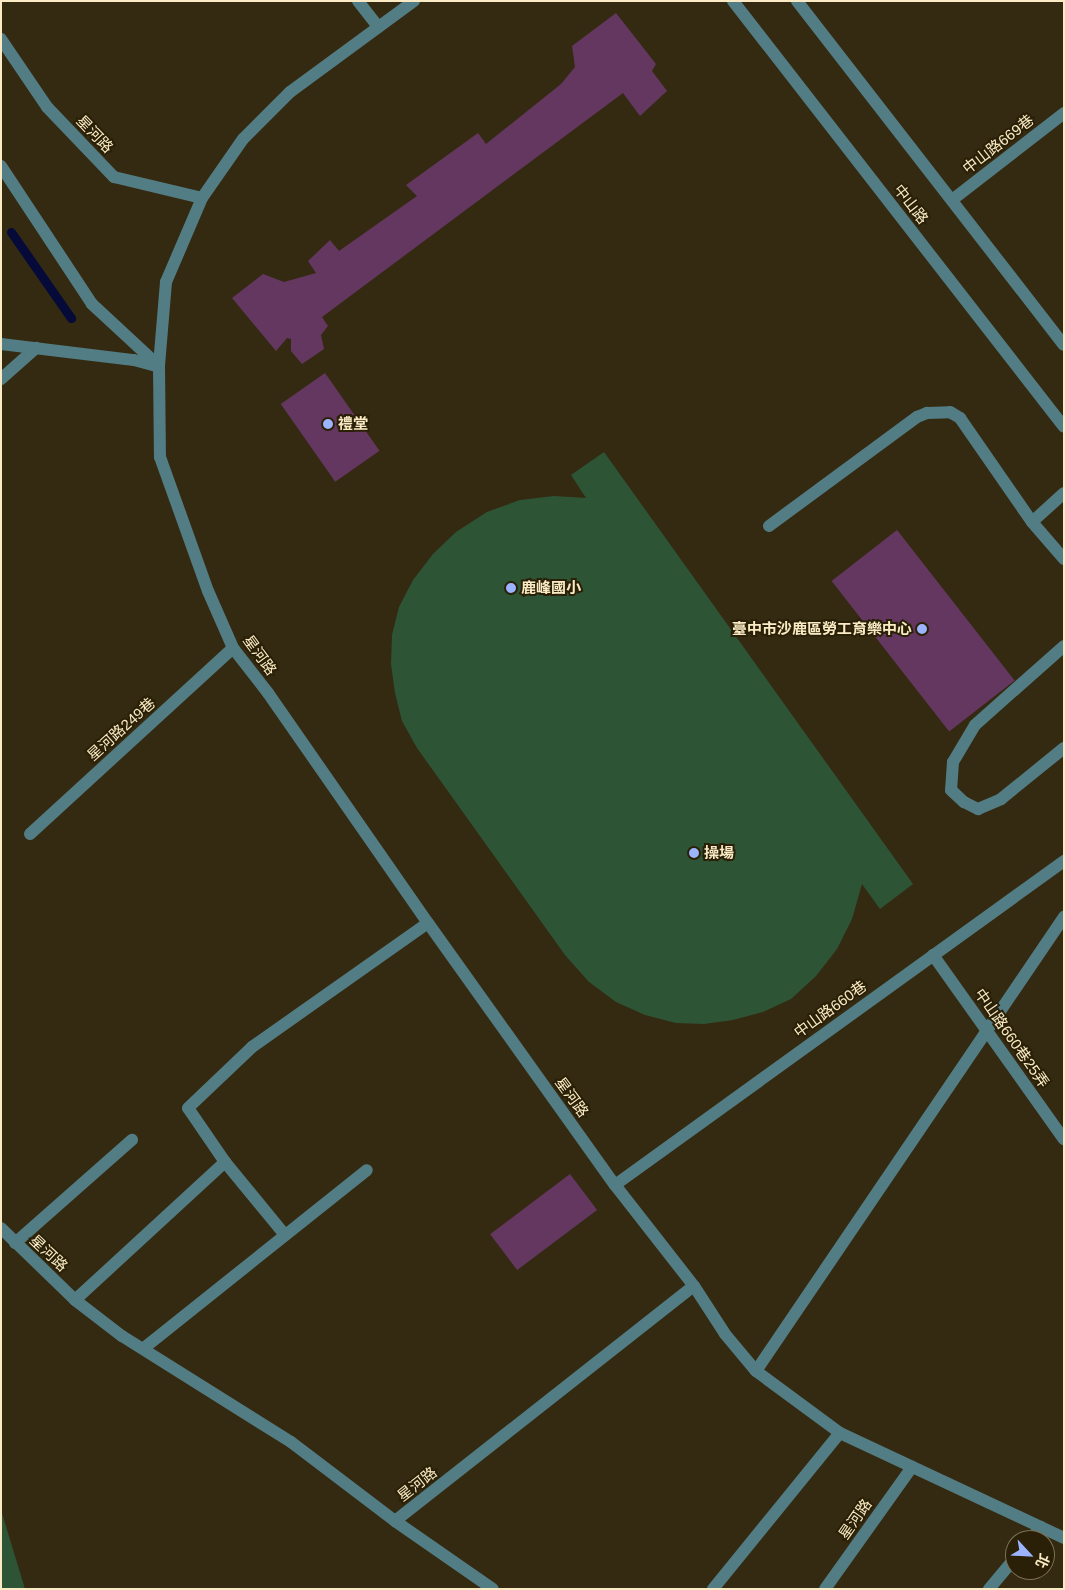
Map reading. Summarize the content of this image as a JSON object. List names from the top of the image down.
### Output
{
  "streets": {
    "street": [
      "星河路",
      "中山路669巷",
      "中山路",
      "星河路249巷",
      "中山路660巷",
      "中山路660巷25弄"
    ]
  },
  "crossings": [
    ["星河路", "星河路249巷"],
    ["星河路", "中山路660巷"],
    ["中山路660巷", "中山路660巷25弄"]
  ],
  "places": [
    "禮堂",
    "鹿峰國小",
    "臺中市沙鹿區勞工育樂中心",
    "操場"
  ],
  "north": "bottom right"
}
